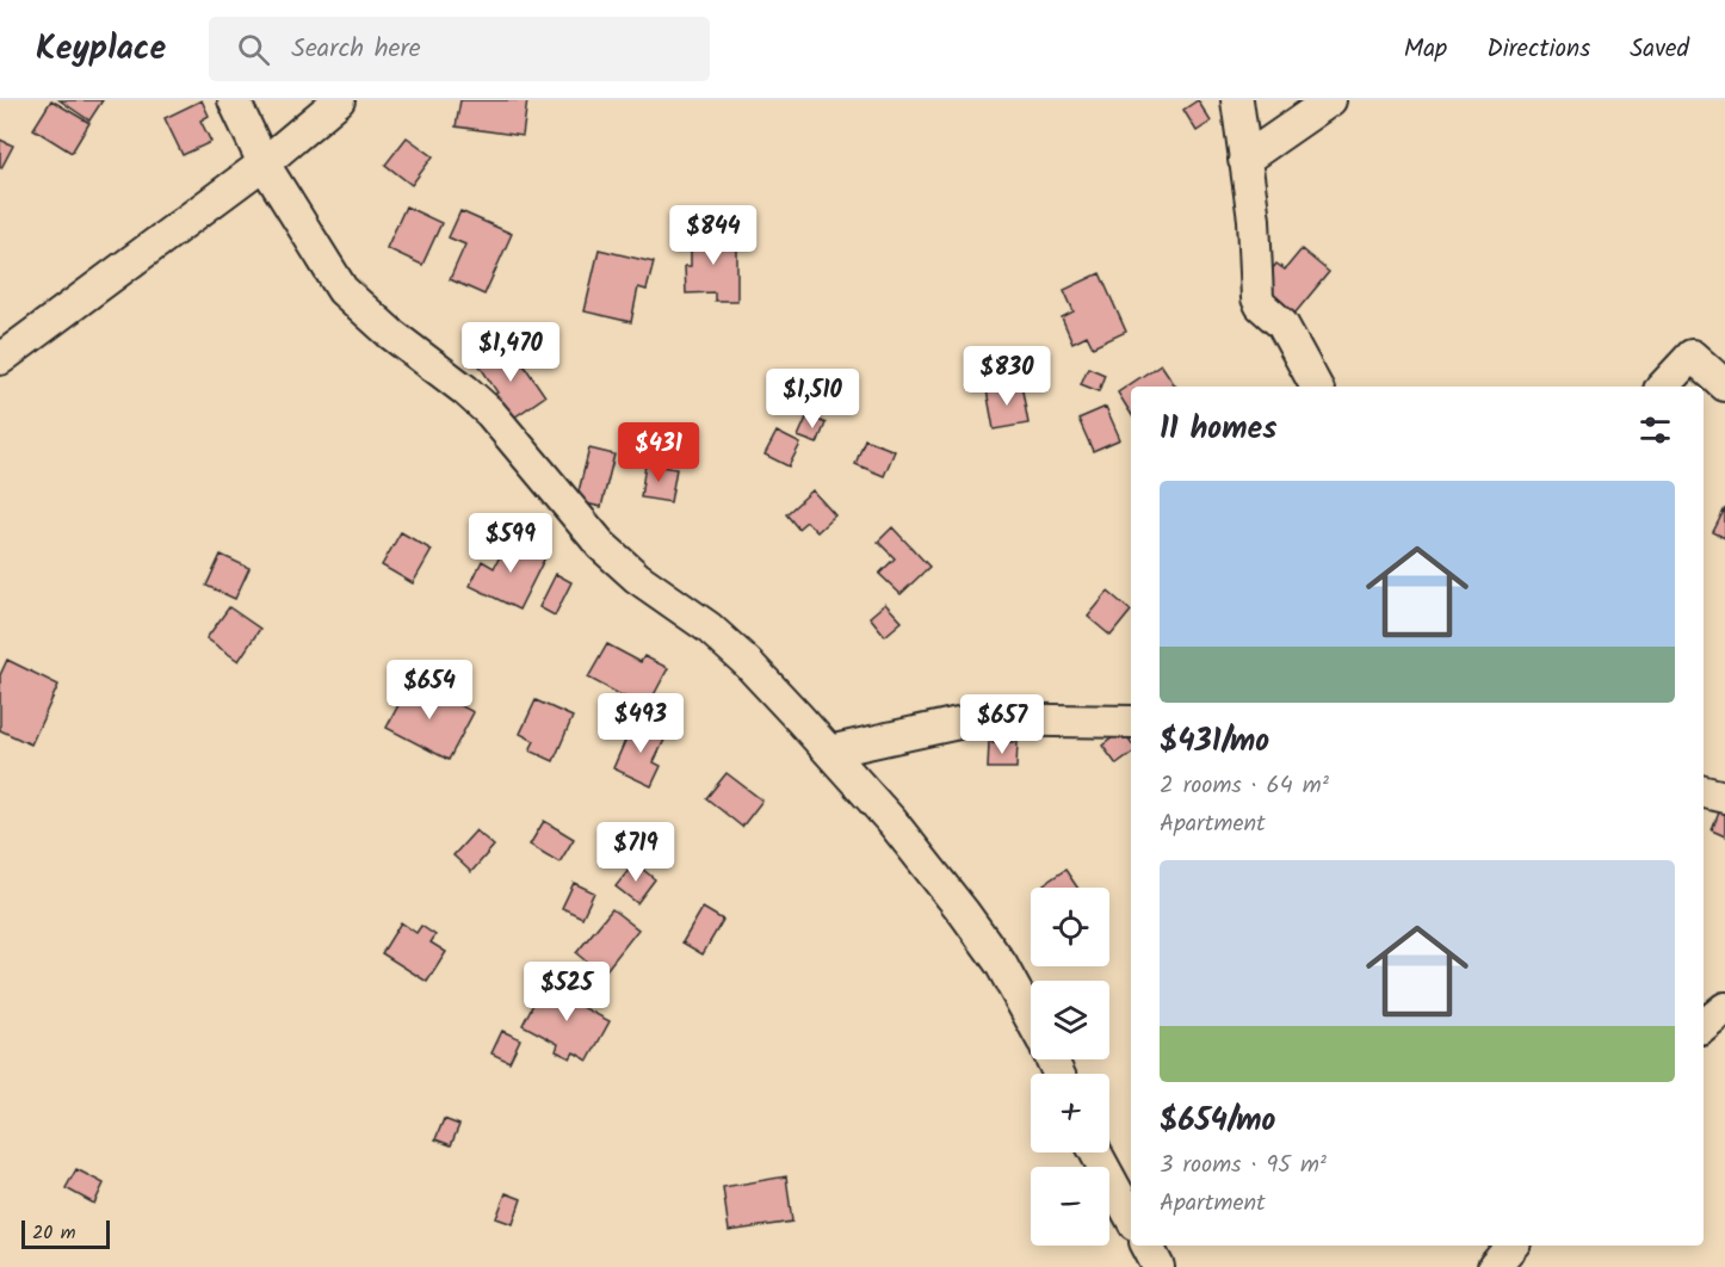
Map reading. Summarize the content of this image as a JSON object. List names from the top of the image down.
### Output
{
  "scale_bar": "20 m",
  "page": {
    "header": "Keyplace",
    "search": "Search here",
    "nav": ["Map", "Directions", "Saved"],
    "price": [
      "$844",
      "$1,470",
      "$830",
      "$1,510",
      "$431",
      "$599",
      "$654",
      "$493",
      "$657",
      "$719",
      "$525"
    ],
    "heading": "11 homes",
    "list": [
      {
        "name": "$431/mo",
        "note": "2 rooms · 64 m² · Apartment"
      },
      {
        "name": "$654/mo",
        "note": "3 rooms · 95 m² · Apartment"
      }
    ],
    "map_buttons": ["+", "−"],
    "scale": "20 m"
  }
}
